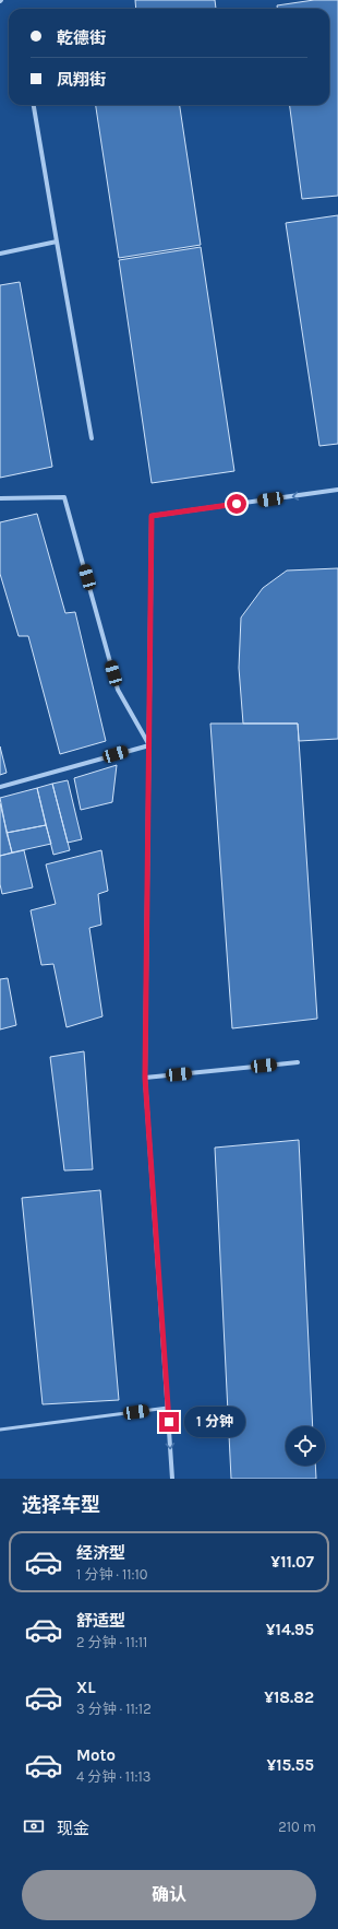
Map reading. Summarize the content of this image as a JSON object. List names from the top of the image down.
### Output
{
  "page": {
    "banner": ["乾德街", "凤翔街"],
    "bubble": "1 分钟",
    "heading": "选择车型",
    "list": [
      {
        "name": "经济型",
        "note": "1 分钟 · 11:10",
        "value": "¥11.07"
      },
      {
        "name": "舒适型",
        "note": "2 分钟 · 11:11",
        "value": "¥14.95"
      },
      {
        "name": "XL",
        "note": "3 分钟 · 11:12",
        "value": "¥18.82"
      },
      {
        "name": "Moto",
        "note": "4 分钟 · 11:13",
        "value": "¥15.55"
      }
    ],
    "pay": ["现金", "210 m"],
    "buttons": "确认"
  }
}
